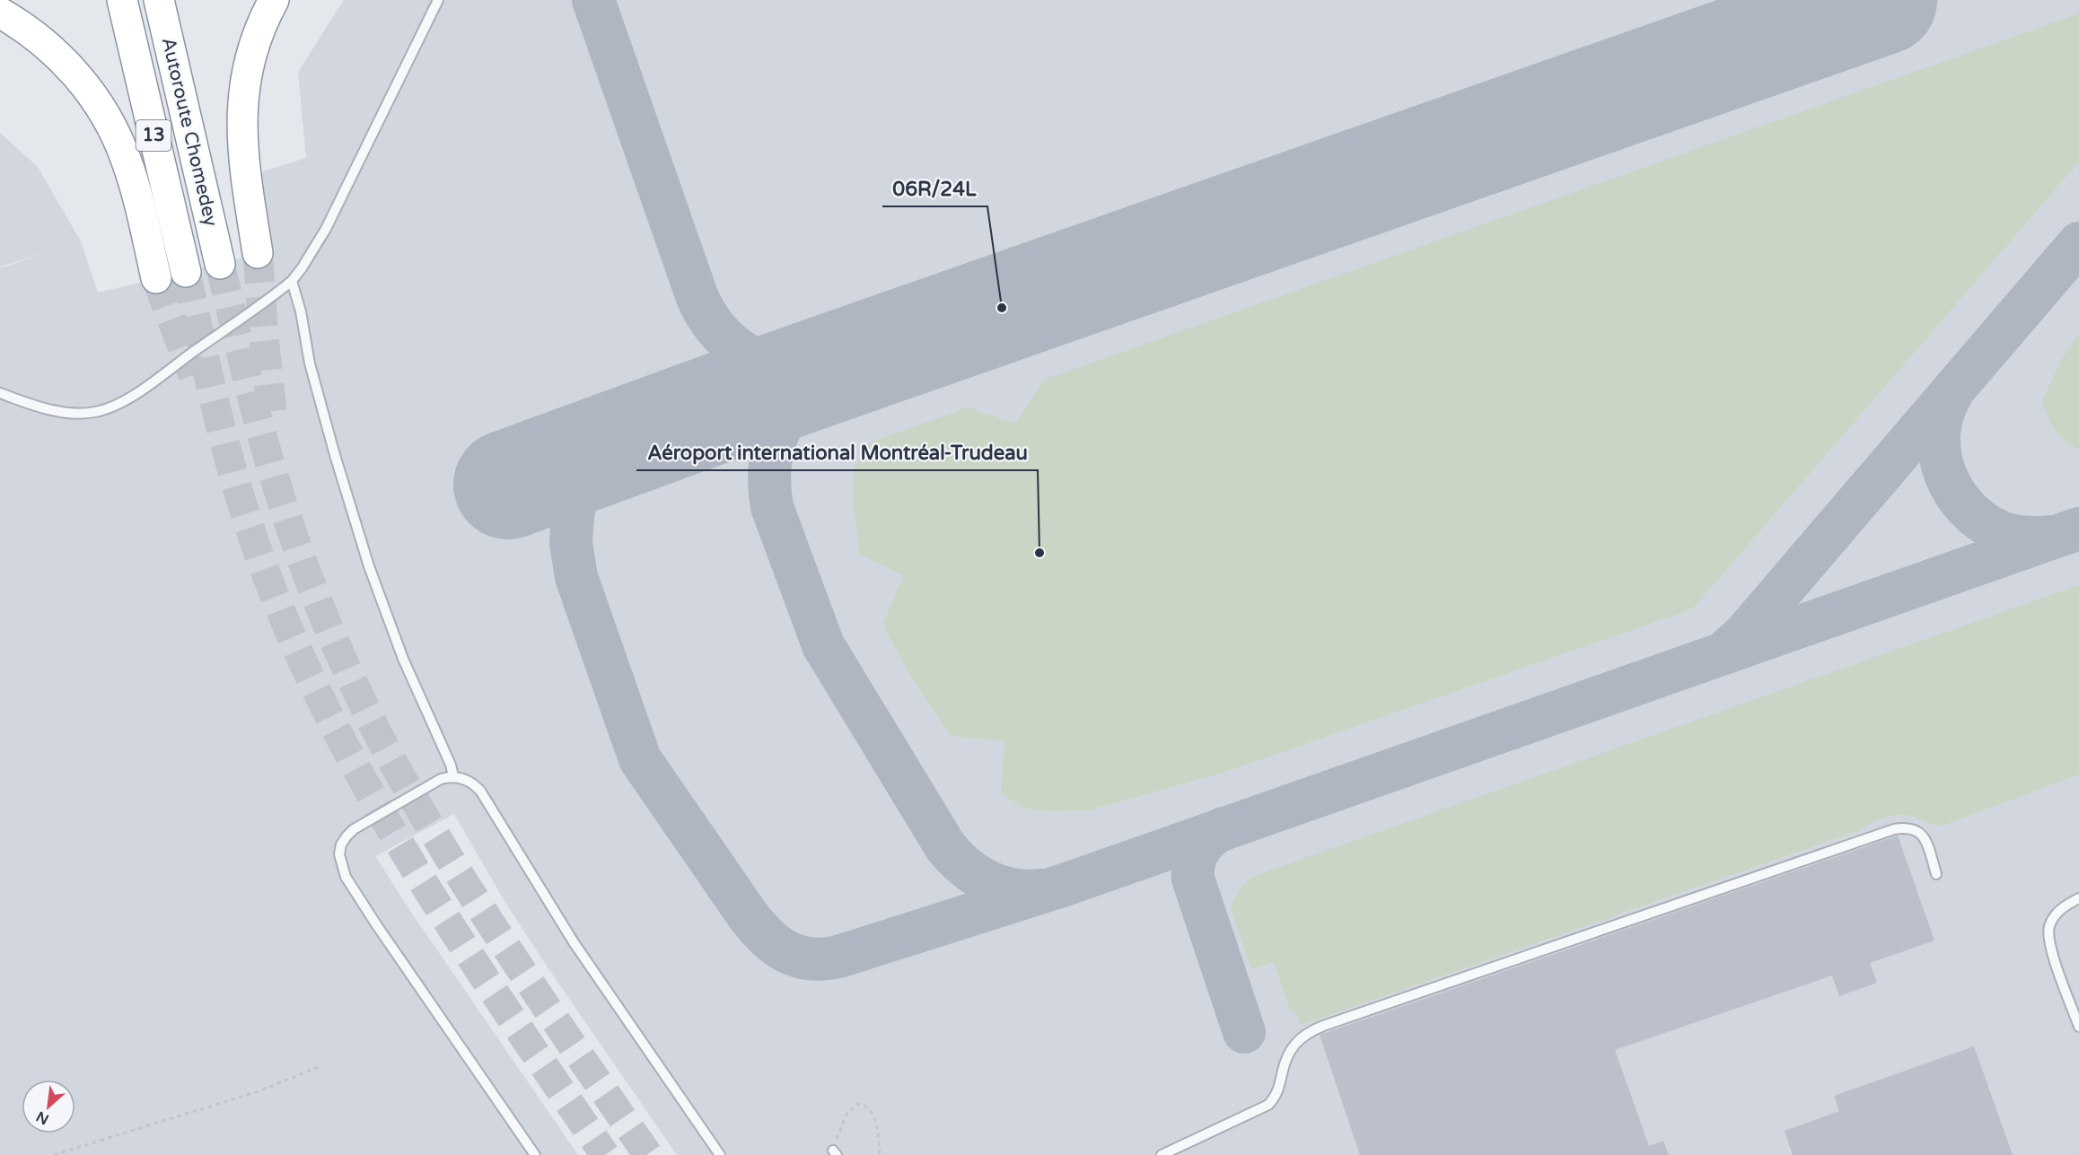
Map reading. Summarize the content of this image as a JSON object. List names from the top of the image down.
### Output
{
  "streets": {
    "highway": ["Autoroute Chomedey", "13"]
  },
  "places": ["06R/24L", "Aéroport international Montréal-Trudeau"],
  "north": "bottom left"
}
